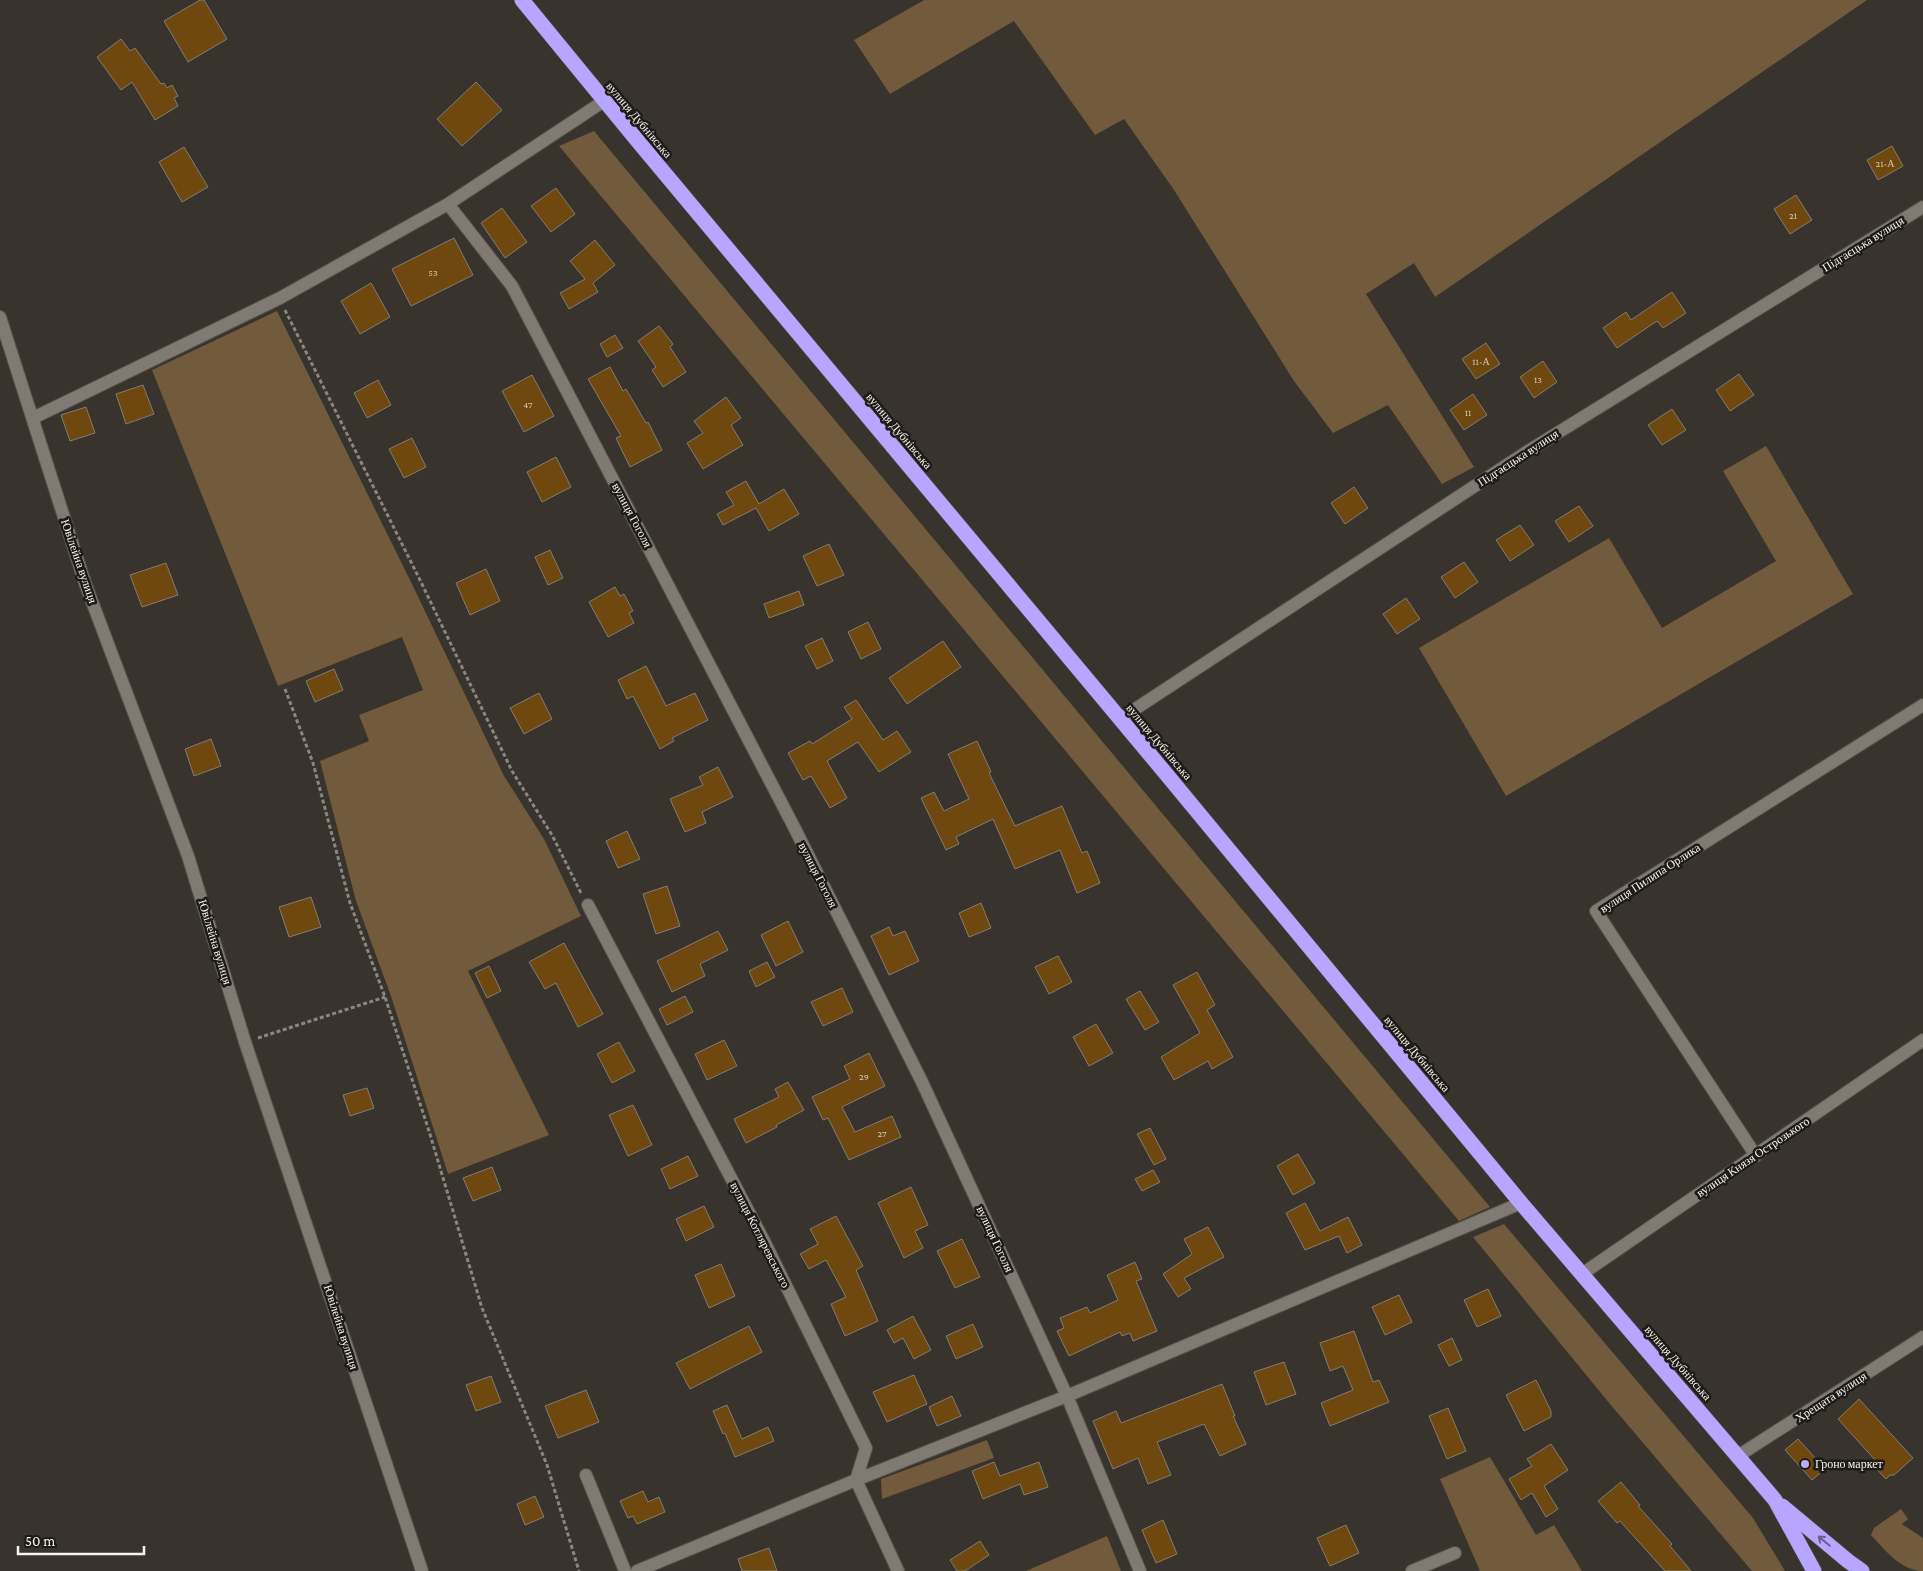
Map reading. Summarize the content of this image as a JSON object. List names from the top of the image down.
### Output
{
  "streets": {
    "highway": ["вулиця Дубнівська"],
    "street": [
      "Підгаєцька вулиця",
      "вулиця Гоголя",
      "Ювілейна вулиця",
      "вулиця Пилипа Орлика",
      "вулиця Князя Острозького",
      "вулиця Котляревського",
      "Хрещата вулиця"
    ]
  },
  "crossings": [
    ["вулиця Дубнівська", "Підгаєцька вулиця"],
    ["вулиця Дубнівська", "вулиця Князя Острозького"],
    ["вулиця Дубнівська", "Хрещата вулиця"],
    ["вулиця Пилипа Орлика", "вулиця Князя Острозького"]
  ],
  "places": ["Гроно маркет"],
  "house_numbers": [
    "21-А",
    "21",
    "53",
    "11-А",
    "13",
    "47",
    "11",
    "29",
    "27"
  ],
  "scale_bar": "50 m"
}
